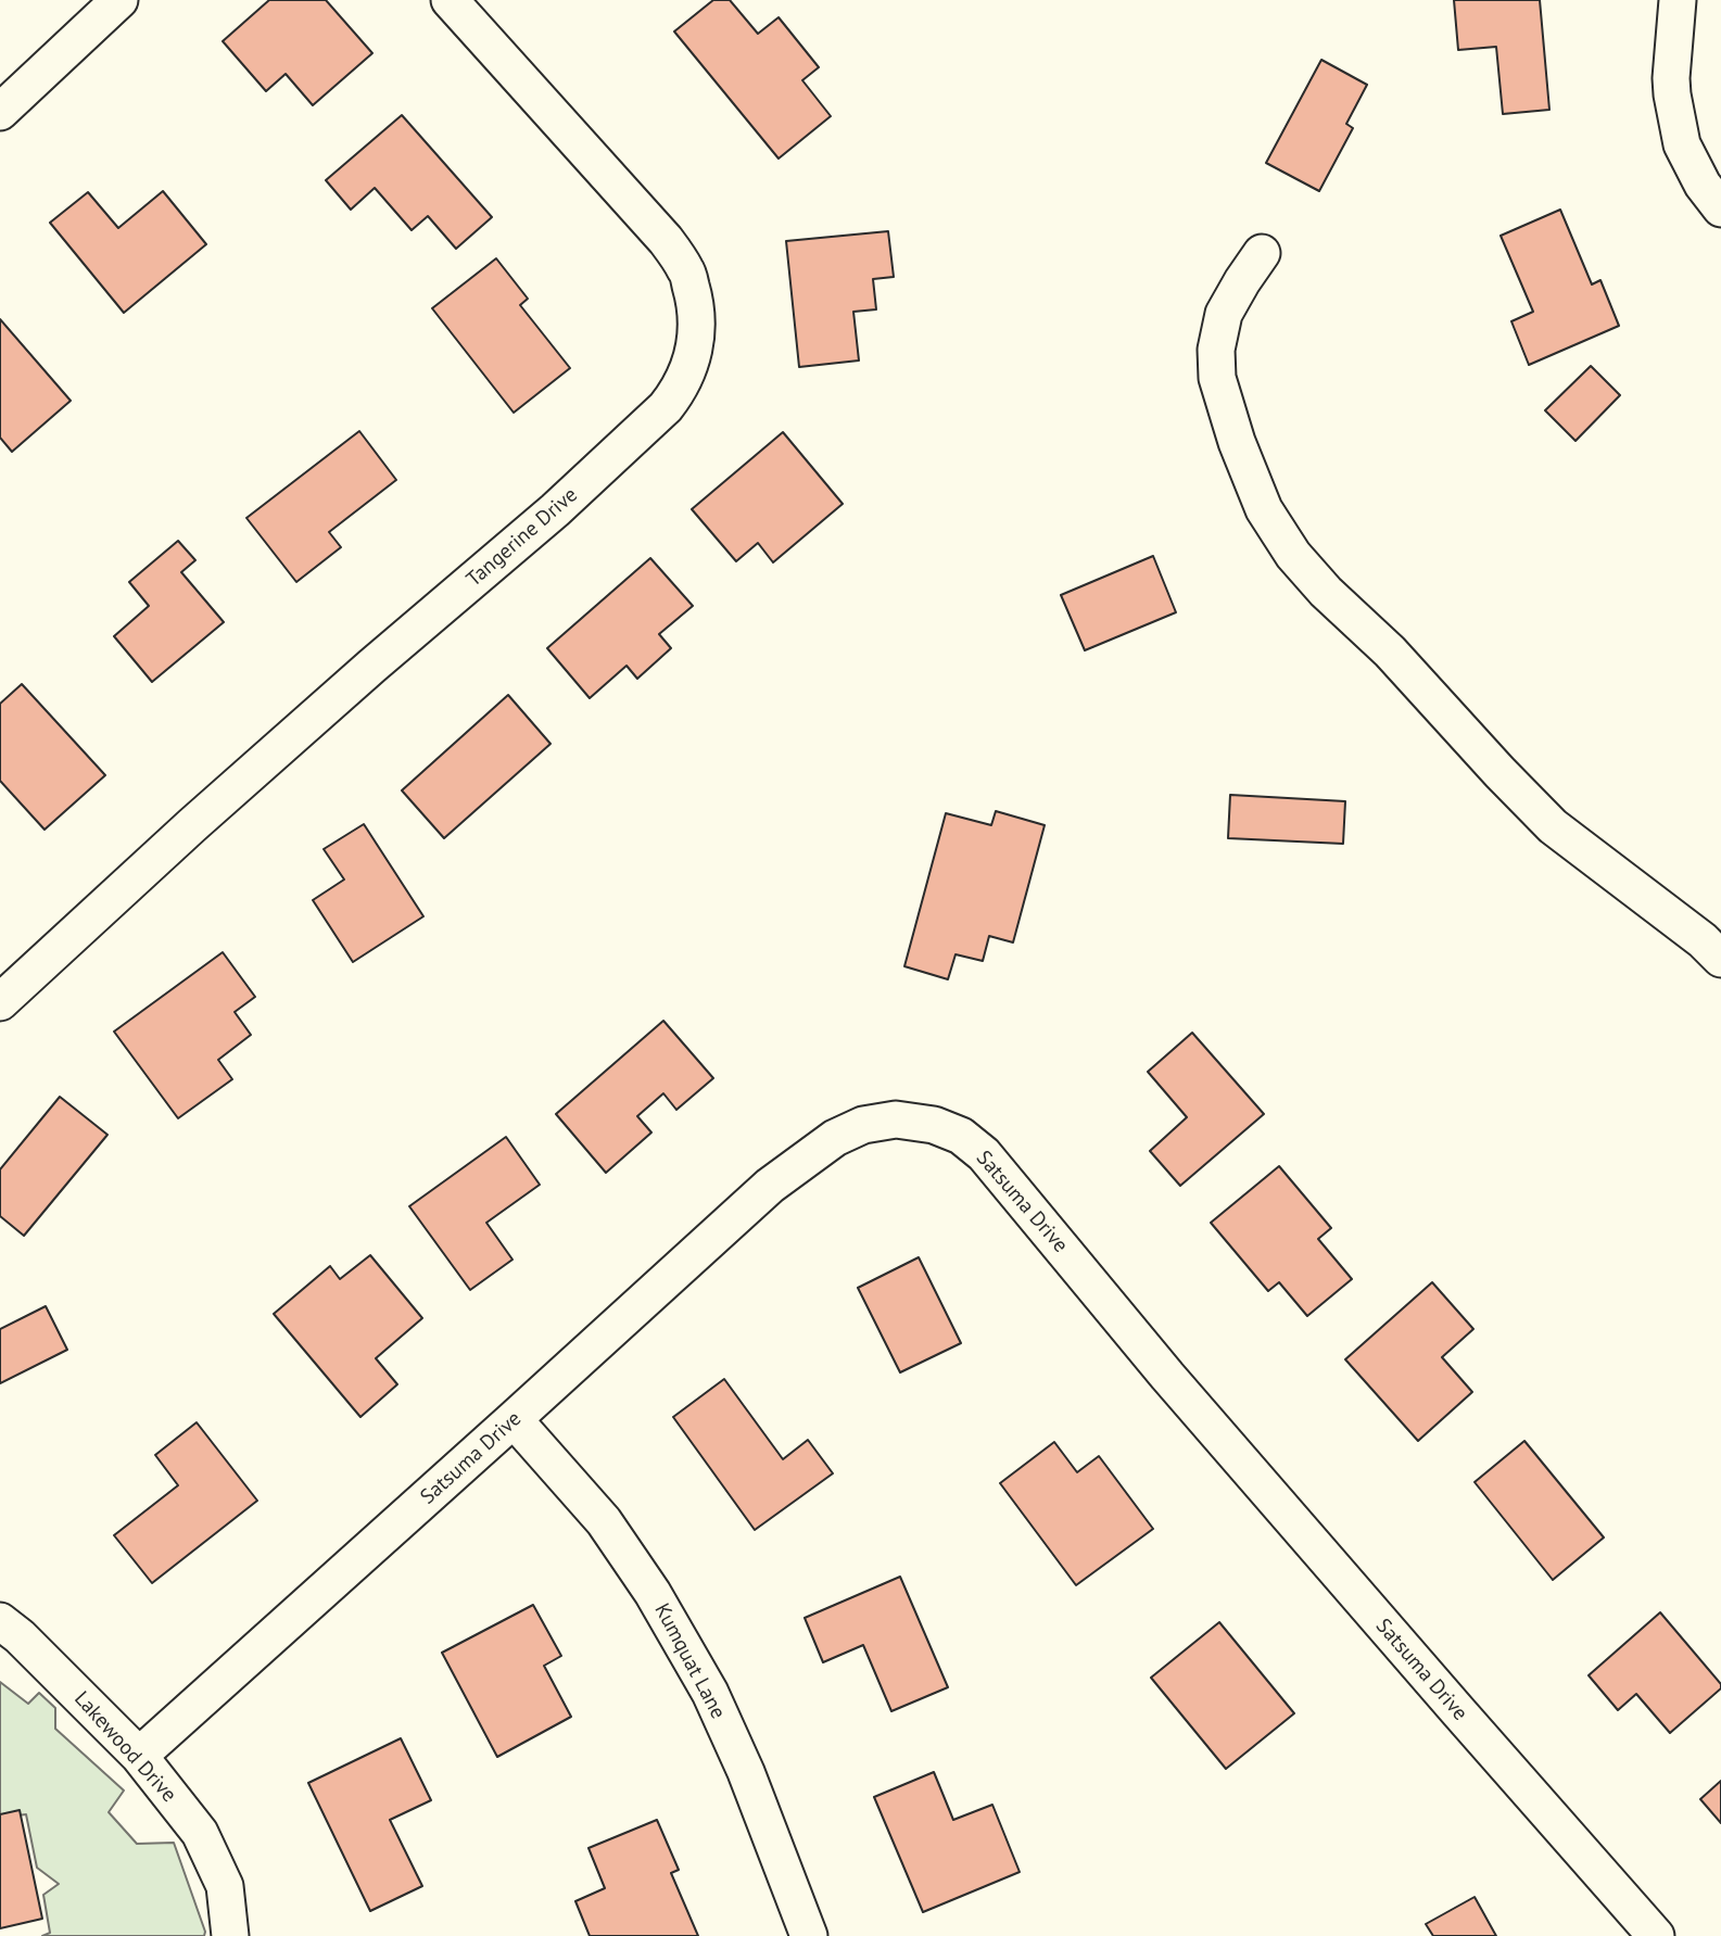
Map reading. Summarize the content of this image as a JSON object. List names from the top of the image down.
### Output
{
  "streets": {
    "street": [
      "Tangerine Drive",
      "Satsuma Drive",
      "Kumquat Lane",
      "Lakewood Drive"
    ]
  },
  "crossings": [
    ["Satsuma Drive", "Kumquat Lane"],
    ["Satsuma Drive", "Lakewood Drive"]
  ]
}
